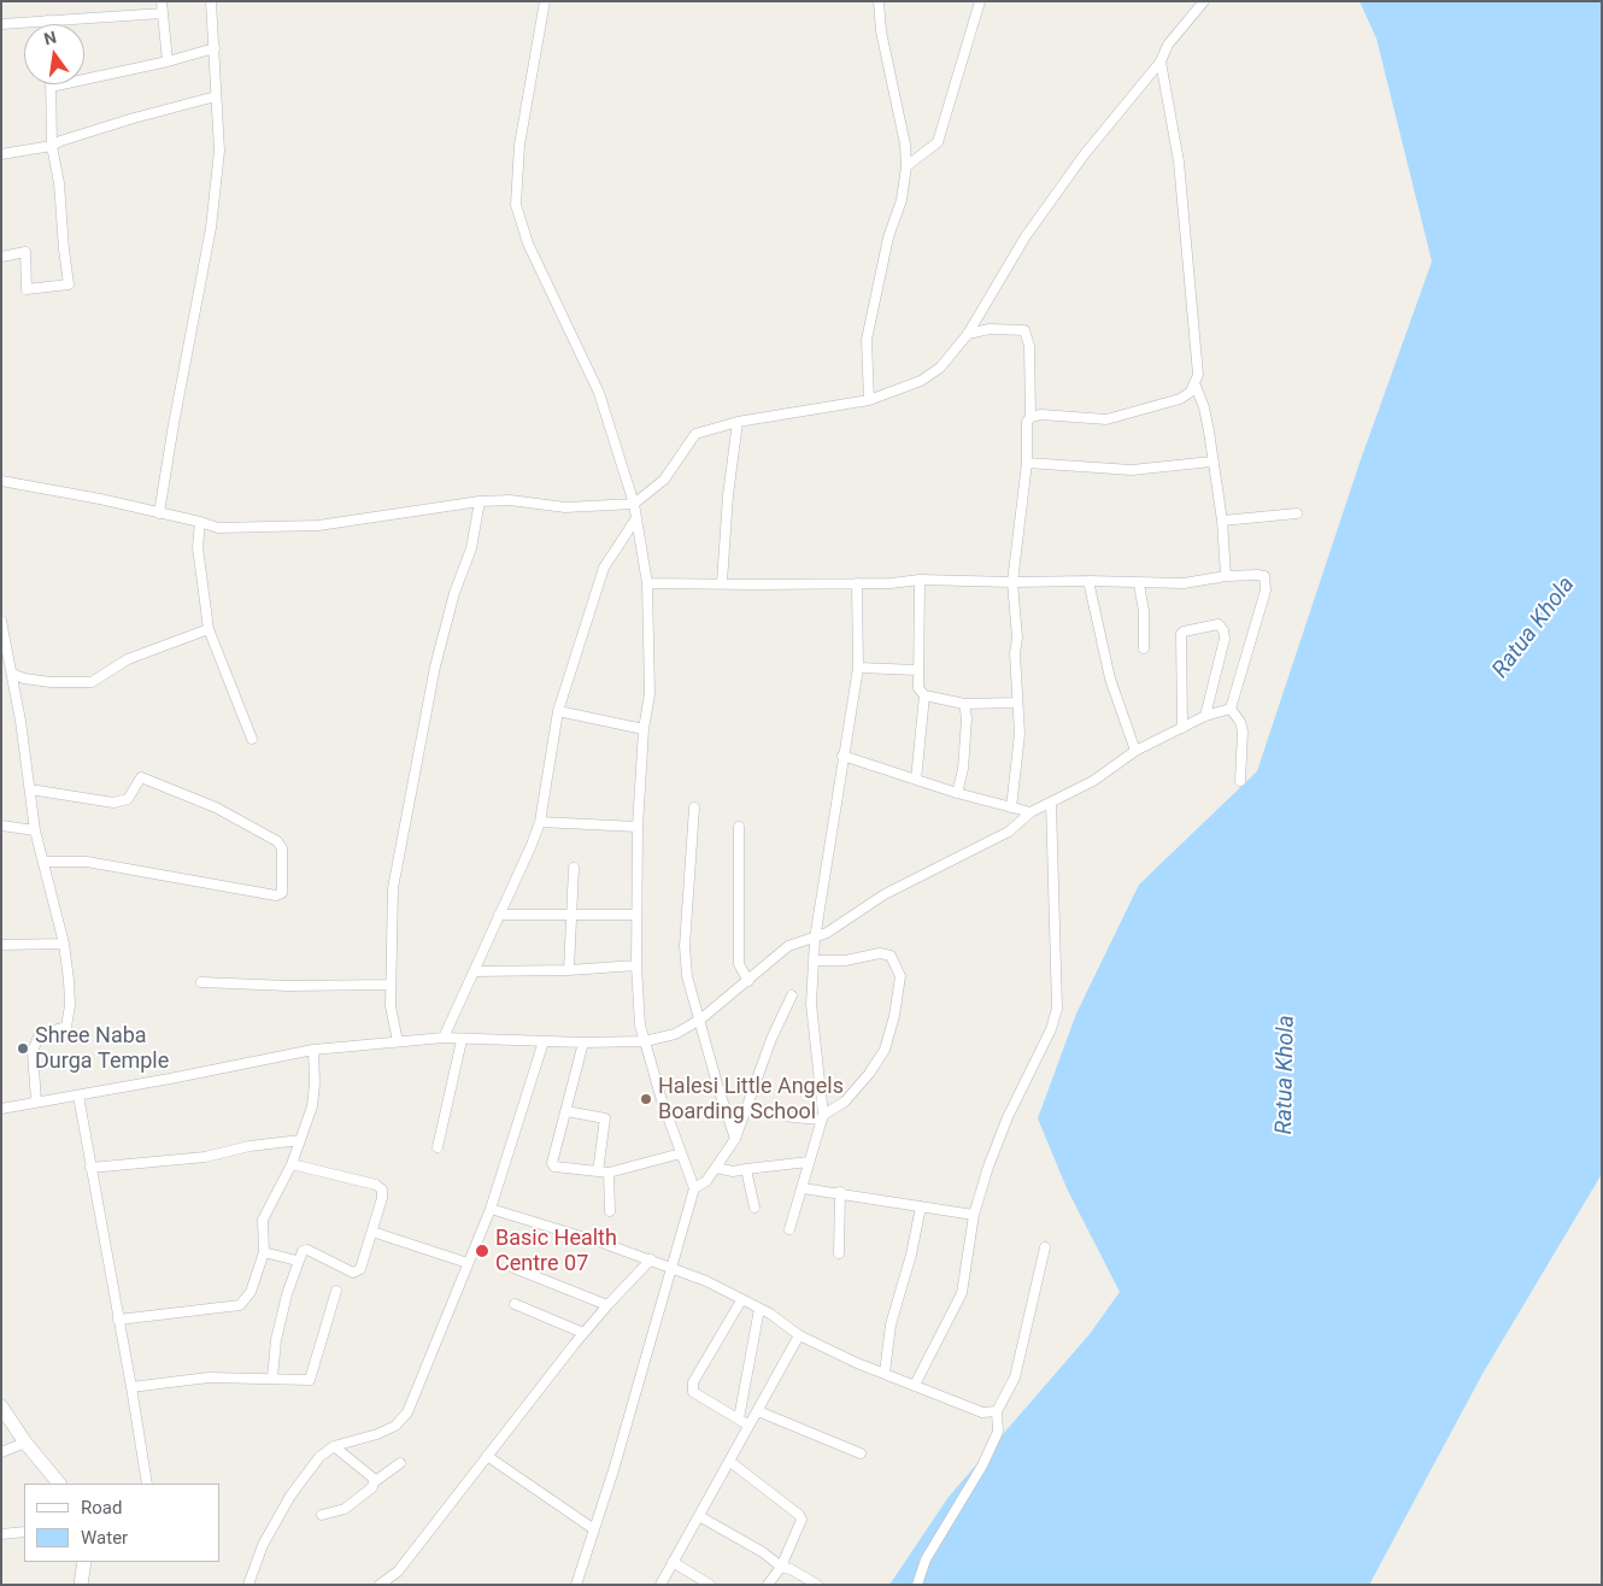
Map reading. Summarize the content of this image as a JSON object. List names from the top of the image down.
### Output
{
  "water": ["Ratua Khola"],
  "places": ["Shree Naba Durga Temple", "Halesi Little Angels Boarding School", "Basic Health Centre 07"],
  "legend": ["Road", "Water"],
  "north": "top"
}
